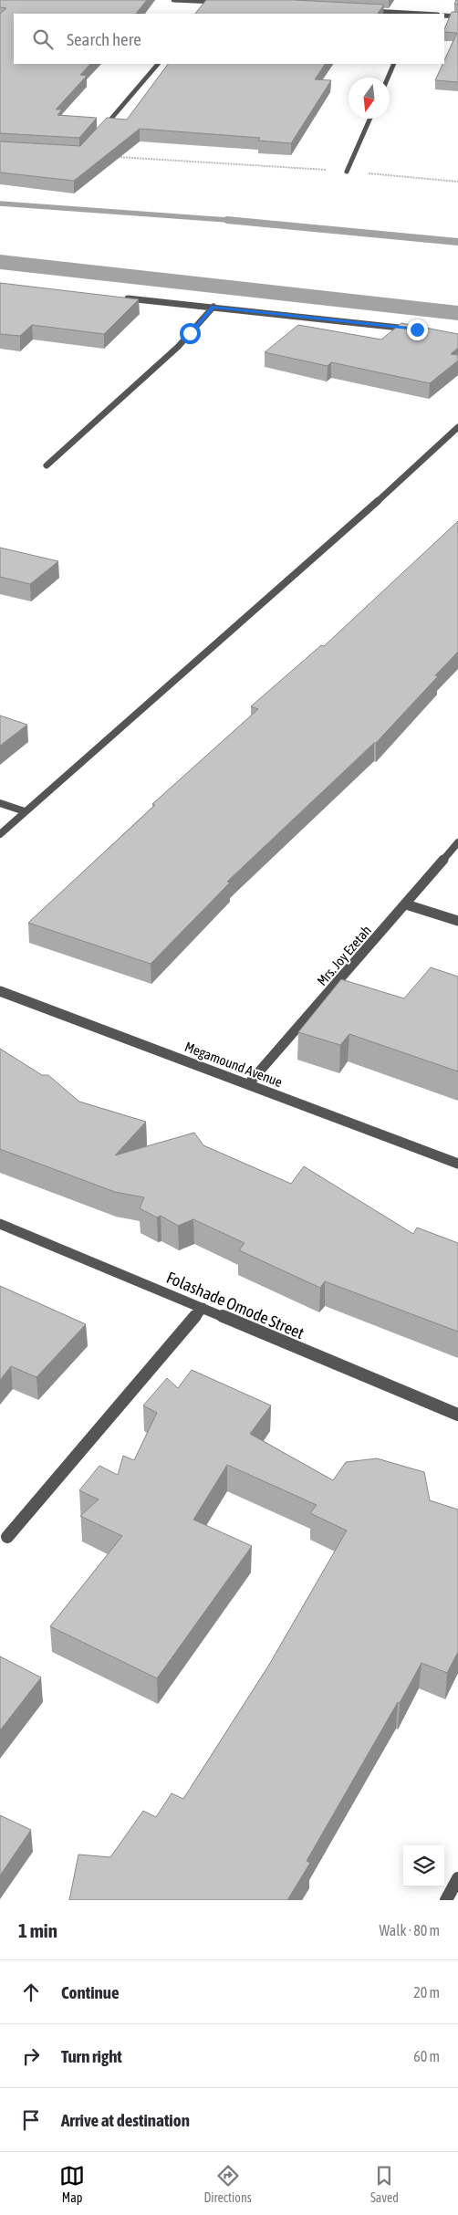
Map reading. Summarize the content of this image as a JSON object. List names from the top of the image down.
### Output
{
  "streets": {
    "street": ["Mrs. Joy Ezetah", "Megamound Avenue", "Folashade Omode Street"]
  },
  "crossings": [
    ["Mrs. Joy Ezetah", "Megamound Avenue"]
  ],
  "north": "bottom",
  "page": {
    "search": "Search here",
    "heading": ["1 min", "Walk · 80 m"],
    "list": [
      ["Continue", "20 m"],
      ["Turn right", "60 m"],
      "Arrive at destination"
    ],
    "nav": ["Map", "Directions", "Saved"]
  }
}
